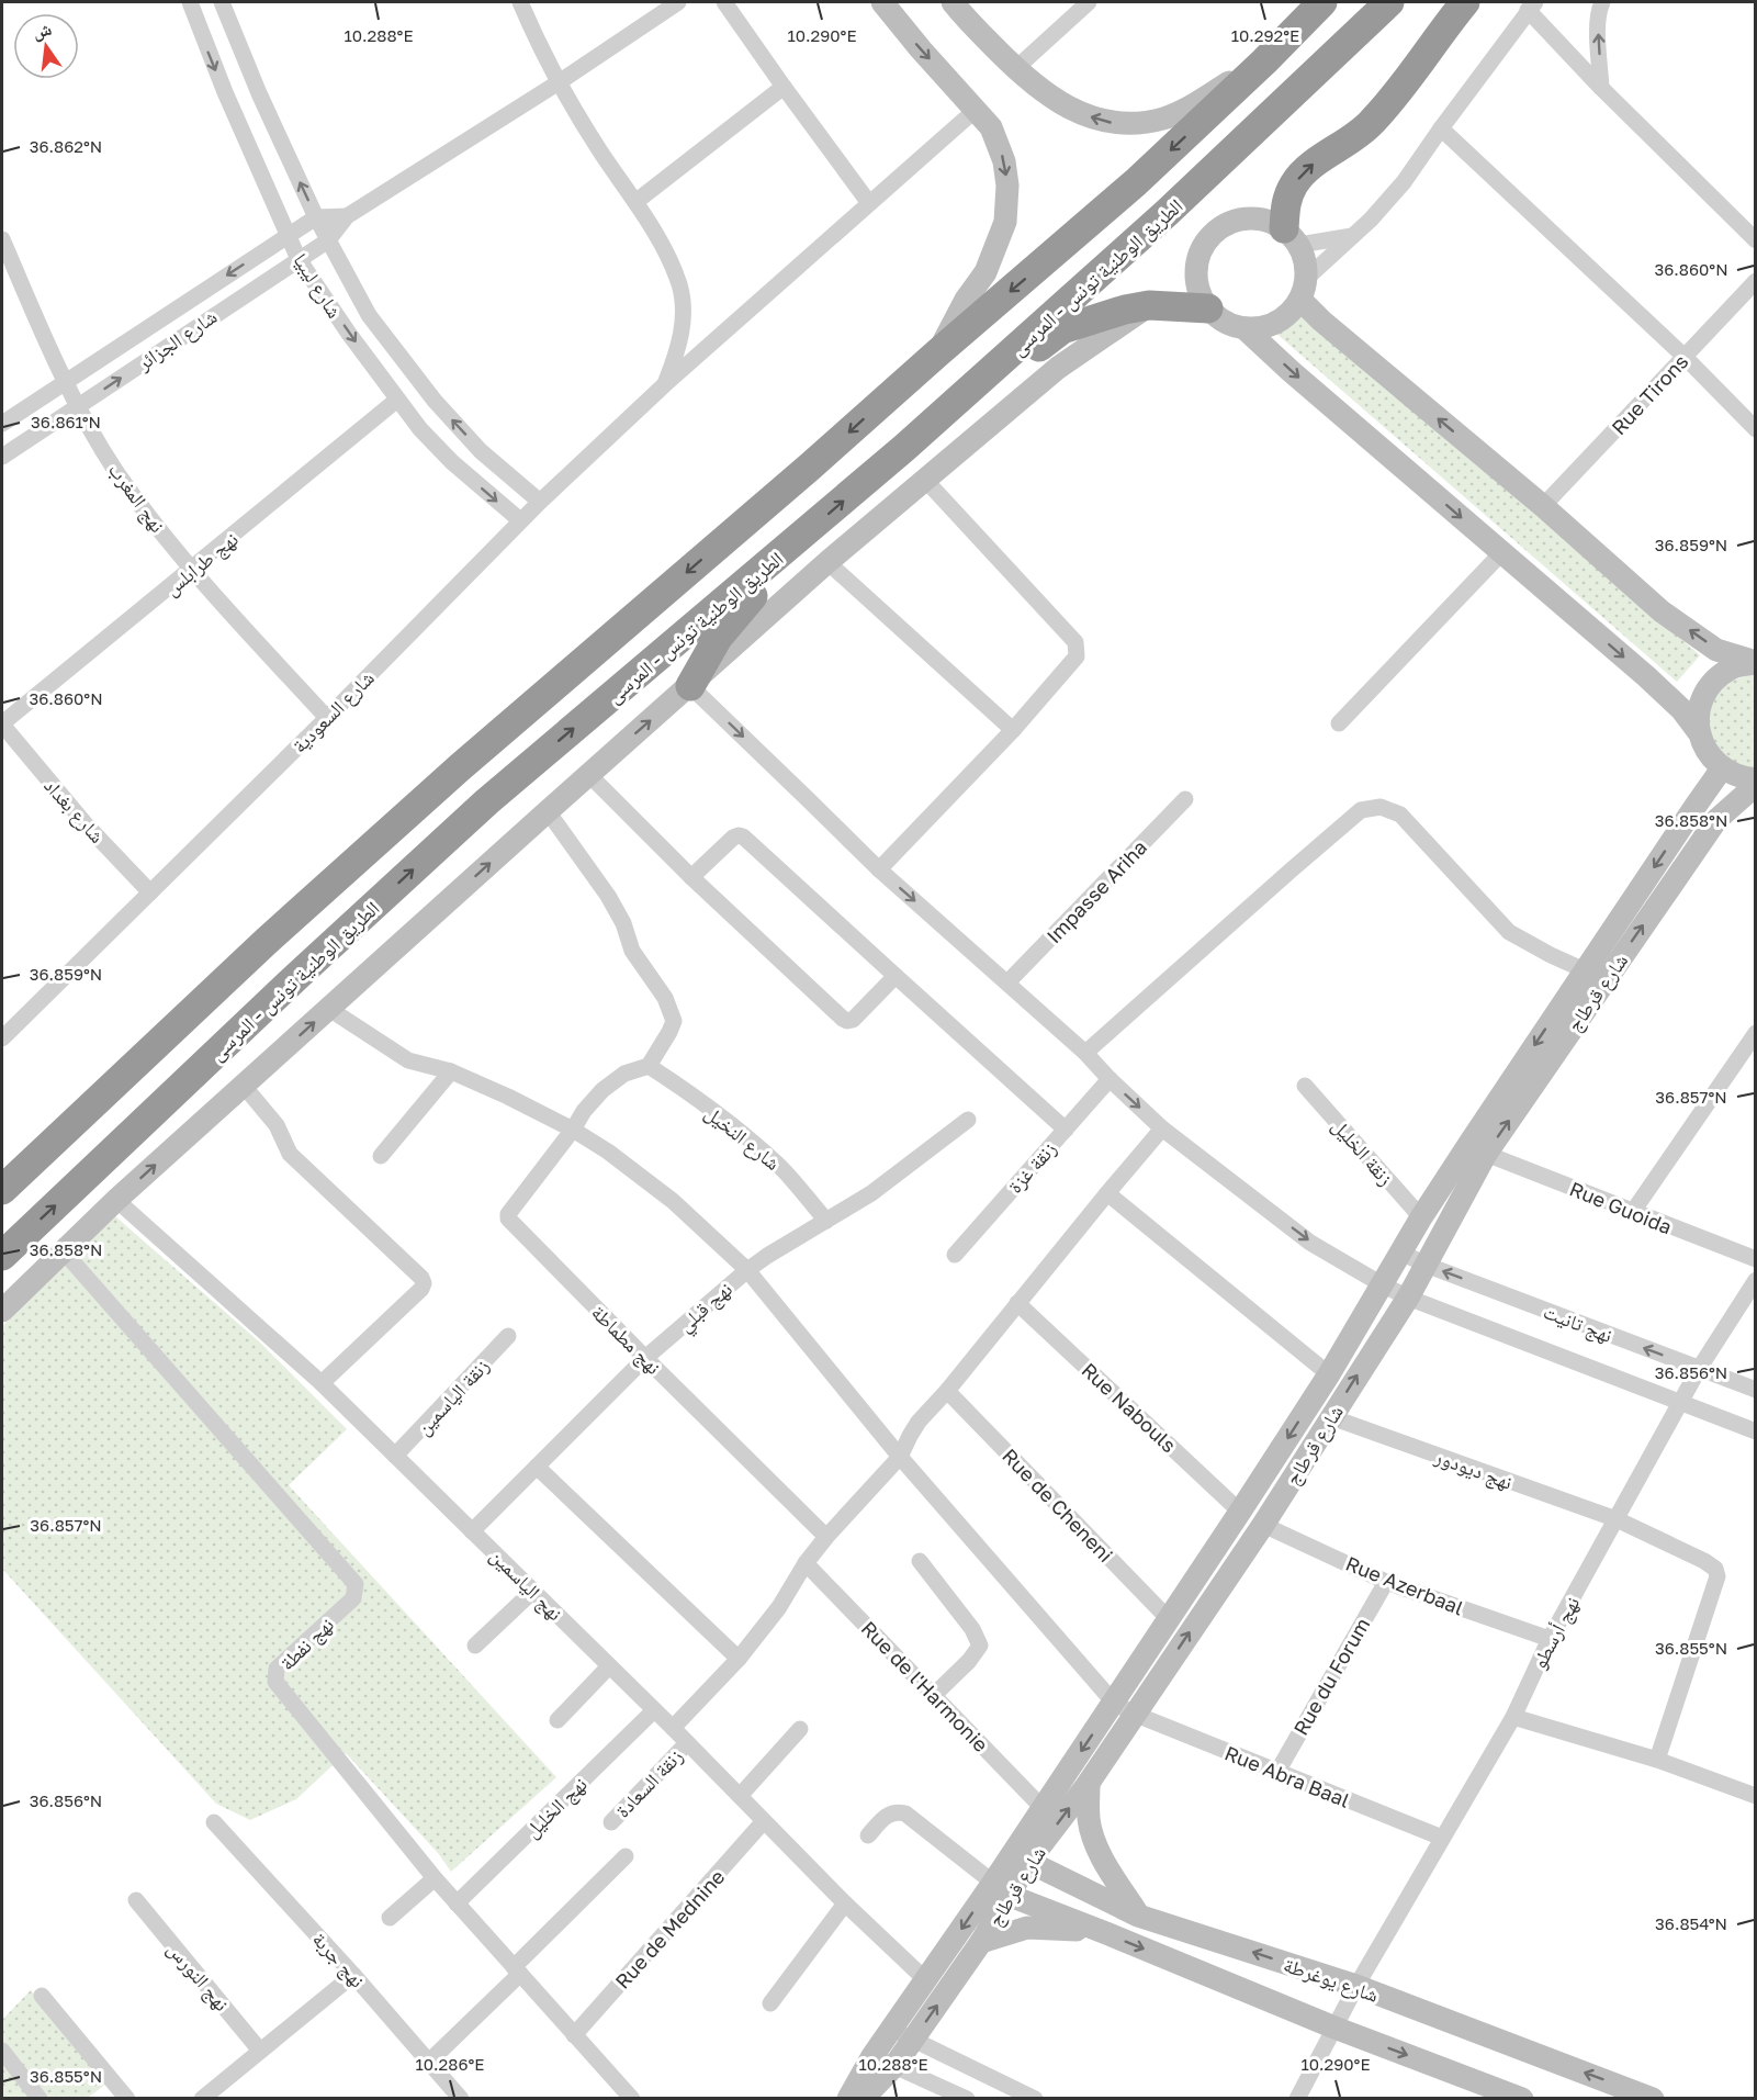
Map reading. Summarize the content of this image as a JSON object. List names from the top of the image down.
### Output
{
  "streets": {
    "highway": ["الطريق الوطنية تونس - المرسى"],
    "street": [
      "شارع ليبيا",
      "شارع الجزائر",
      "Rue Tirons",
      "نهج المغرب",
      "نهج طرابلس",
      "شارع السعودية",
      "شارع بغداد",
      "Impasse Ariha",
      "شارع قرطاج",
      "شارع النخيل",
      "زنقة الخليل",
      "زنقة غزة",
      "Rue Guoida",
      "نهج قبلي",
      "نهج تانيت",
      "نهج مطماطة",
      "زنقة الياسمين",
      "Rue Nabouls",
      "نهج ديودور",
      "Rue de Cheneni",
      "نهج الياسمين",
      "Rue Azerbaal",
      "نهج أرسطو",
      "نهج نفطة",
      "Rue du Forum",
      "Rue de l'Harmonie",
      "Rue Abra Baal",
      "زنقة السعادة",
      "نهج الخليل",
      "Rue de Mednine",
      "نهج جربة",
      "نهج النورس",
      "شارع يوغرطة"
    ]
  },
  "crossings": [
    ["شارع ليبيا", "شارع الجزائر"],
    ["شارع ليبيا", "نهج طرابلس"],
    ["شارع ليبيا", "شارع السعودية"],
    ["شارع الجزائر", "نهج المغرب"],
    ["نهج المغرب", "نهج طرابلس"],
    ["نهج المغرب", "شارع السعودية"],
    ["نهج طرابلس", "شارع بغداد"],
    ["شارع السعودية", "شارع بغداد"],
    ["شارع قرطاج", "زنقة الخليل"],
    ["شارع قرطاج", "Rue Guoida"],
    ["شارع قرطاج", "نهج تانيت"],
    ["شارع قرطاج", "Rue Nabouls"],
    ["شارع قرطاج", "نهج ديودور"],
    ["شارع قرطاج", "Rue de Cheneni"],
    ["شارع قرطاج", "نهج الياسمين"],
    ["شارع قرطاج", "Rue Azerbaal"],
    ["شارع قرطاج", "Rue de l'Harmonie"],
    ["شارع قرطاج", "Rue Abra Baal"],
    ["شارع قرطاج", "شارع يوغرطة"],
    ["شارع النخيل", "نهج قبلي"],
    ["نهج قبلي", "نهج مطماطة"],
    ["نهج قبلي", "نهج الياسمين"],
    ["نهج تانيت", "نهج أرسطو"],
    ["زنقة الياسمين", "نهج الياسمين"],
    ["نهج ديودور", "نهج أرسطو"],
    ["نهج الياسمين", "زنقة السعادة"],
    ["نهج الياسمين", "نهج الخليل"],
    ["نهج الياسمين", "Rue de Mednine"],
    ["Rue Azerbaal", "نهج أرسطو"],
    ["Rue Azerbaal", "Rue du Forum"],
    ["نهج أرسطو", "Rue Abra Baal"],
    ["نهج أرسطو", "شارع يوغرطة"],
    ["نهج نفطة", "نهج الخليل"],
    ["نهج نفطة", "Rue de Mednine"],
    ["Rue du Forum", "Rue Abra Baal"]
  ],
  "north": "top",
  "coordinates": [
    "10.288°E",
    "10.290°E",
    "10.292°E",
    "36.862°N",
    "36.860°N",
    "36.861°N",
    "36.859°N",
    "36.858°N",
    "36.857°N",
    "36.856°N",
    "36.855°N",
    "36.854°N",
    "10.286°E"
  ]
}
